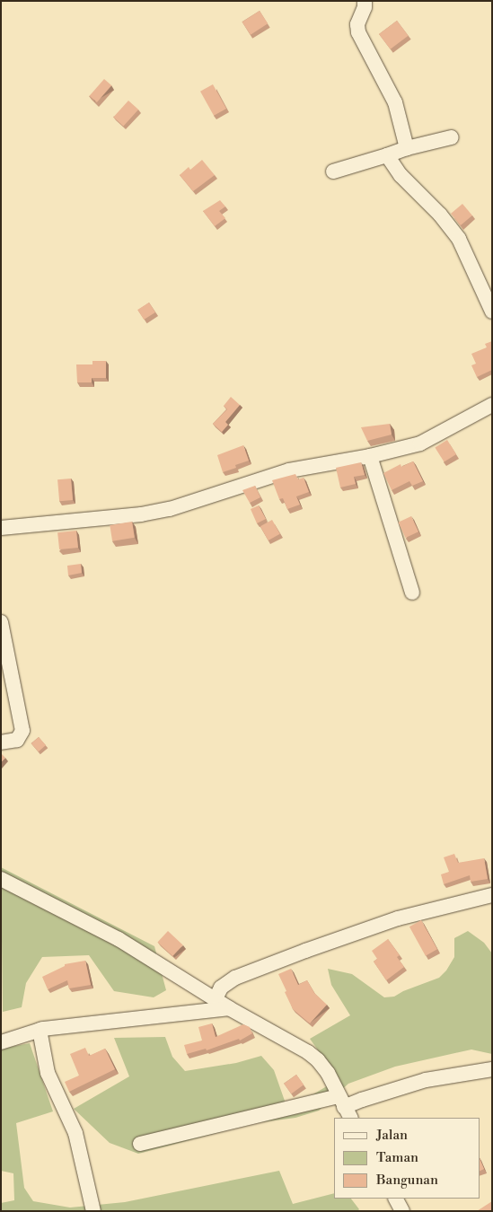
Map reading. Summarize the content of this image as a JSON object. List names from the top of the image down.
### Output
{
  "legend": ["Jalan", "Taman", "Bangunan"]
}
